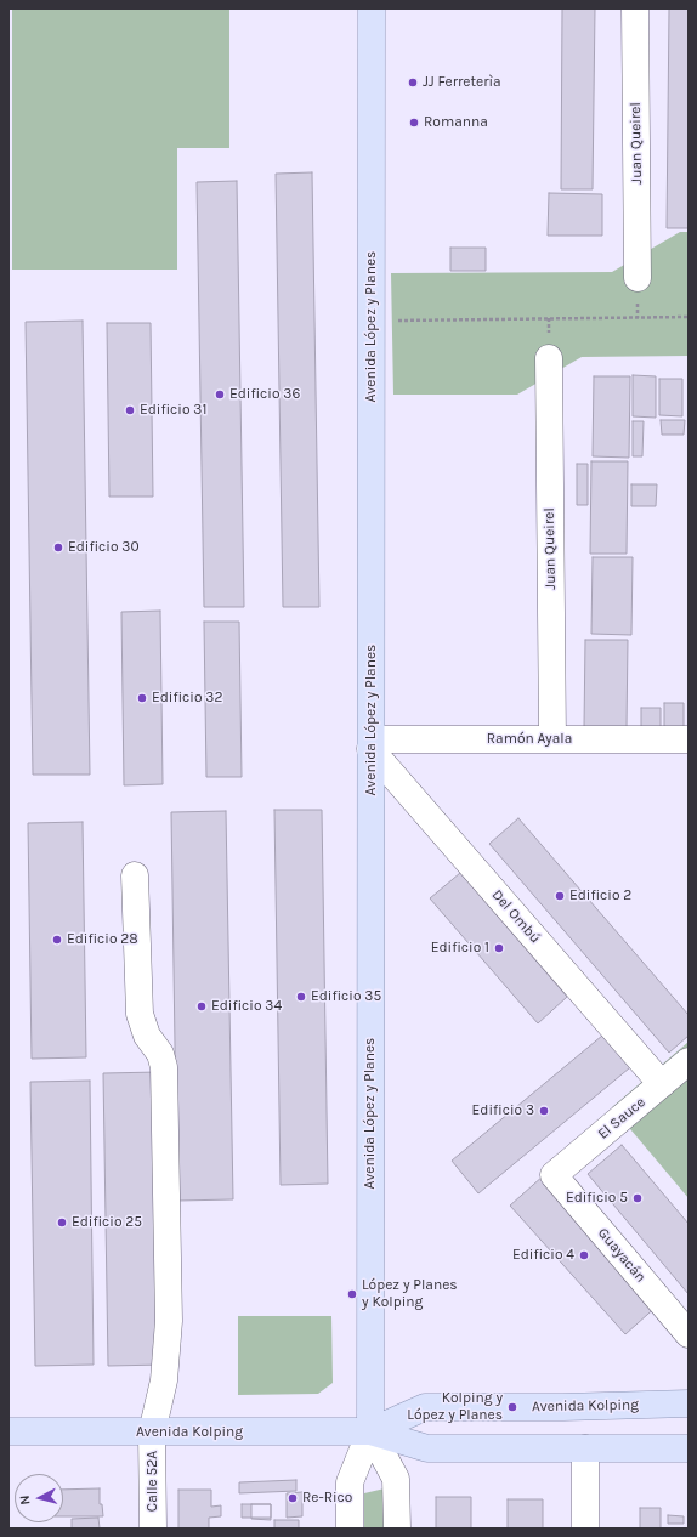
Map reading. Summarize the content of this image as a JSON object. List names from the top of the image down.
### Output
{
  "streets": {
    "main road": ["Avenida López y Planes", "Avenida Kolping"],
    "street": [
      "Juan Queirel",
      "Ramón Ayala",
      "Del Ombú",
      "El Sauce",
      "Guayacán",
      "Calle 52A"
    ]
  },
  "crossings": [
    ["Juan Queirel", "Ramón Ayala"],
    ["Avenida López y Planes", "Ramón Ayala"],
    ["Avenida López y Planes", "Del Ombú"],
    ["Avenida López y Planes", "Avenida Kolping"],
    ["Ramón Ayala", "Del Ombú"],
    ["Del Ombú", "El Sauce"],
    ["El Sauce", "Guayacán"],
    ["Avenida Kolping", "Calle 52A"]
  ],
  "places": [
    "JJ Ferreterìa",
    "Romanna",
    "Edificio 36",
    "Edificio 31",
    "Edificio 30",
    "Edificio 32",
    "Edificio 2",
    "Edificio 28",
    "Edificio 1",
    "Edificio 35",
    "Edificio 34",
    "Edificio 3",
    "Edificio 5",
    "Edificio 25",
    "Edificio 4",
    "López y Planes y Kolping",
    "Kolping y López y Planes",
    "Re-Rico"
  ],
  "north": "left"
}
